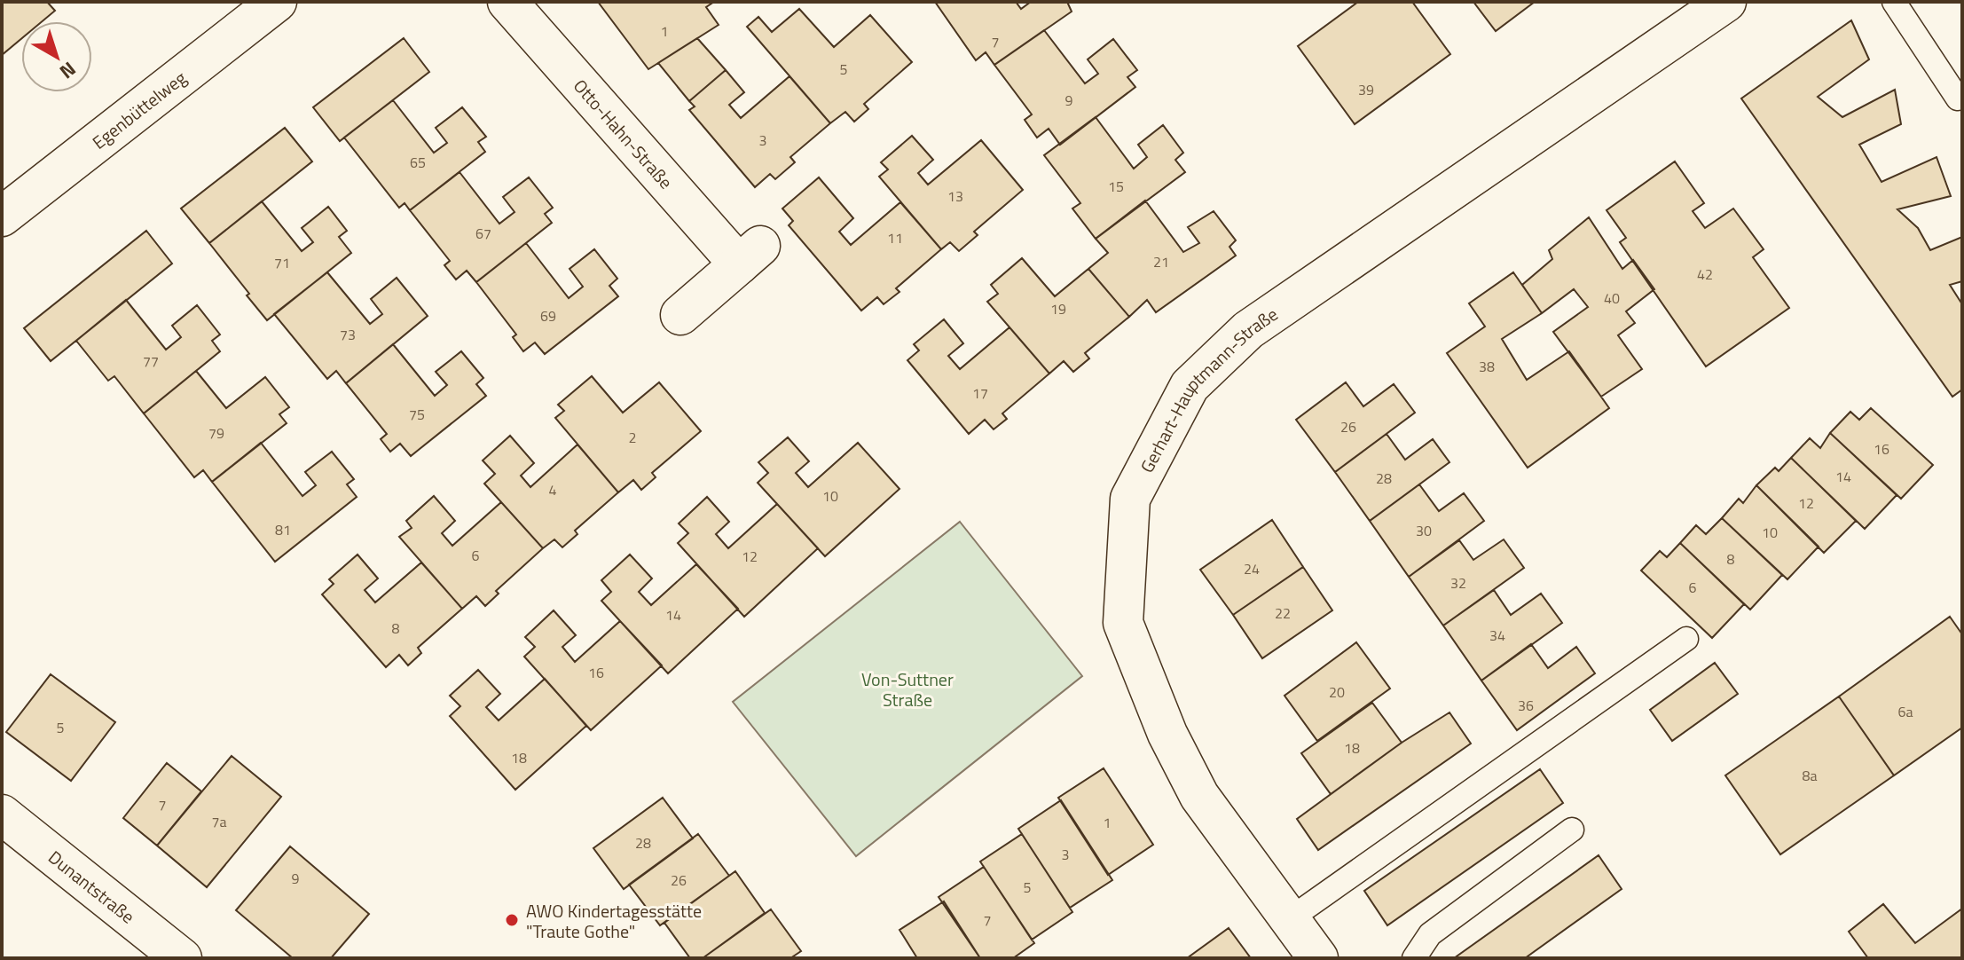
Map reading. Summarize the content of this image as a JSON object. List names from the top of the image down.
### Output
{
  "streets": {
    "street": [
      "Egenbüttelweg",
      "Otto-Hahn-Straße",
      "Gerhart-Hauptmann-Straße",
      "Dunantstraße"
    ]
  },
  "parks": ["Von-Suttner Straße"],
  "places": ["AWO Kindertagesstätte \"Traute Gothe\""],
  "house_numbers": [
    "1",
    "7",
    "5",
    "39",
    "9",
    "3",
    "65",
    "15",
    "13",
    "67",
    "11",
    "21",
    "71",
    "42",
    "40",
    "19",
    "69",
    "73",
    "77",
    "38",
    "17",
    "75",
    "26",
    "79",
    "2",
    "16",
    "14",
    "28",
    "4",
    "10",
    "12",
    "81",
    "30",
    "10",
    "6",
    "12",
    "8",
    "24",
    "32",
    "6",
    "22",
    "14",
    "8",
    "34",
    "16",
    "20",
    "36",
    "6a",
    "5",
    "18",
    "18",
    "8a",
    "7",
    "7a",
    "1",
    "28",
    "3",
    "9",
    "26",
    "5",
    "7"
  ],
  "north": "bottom right"
}
